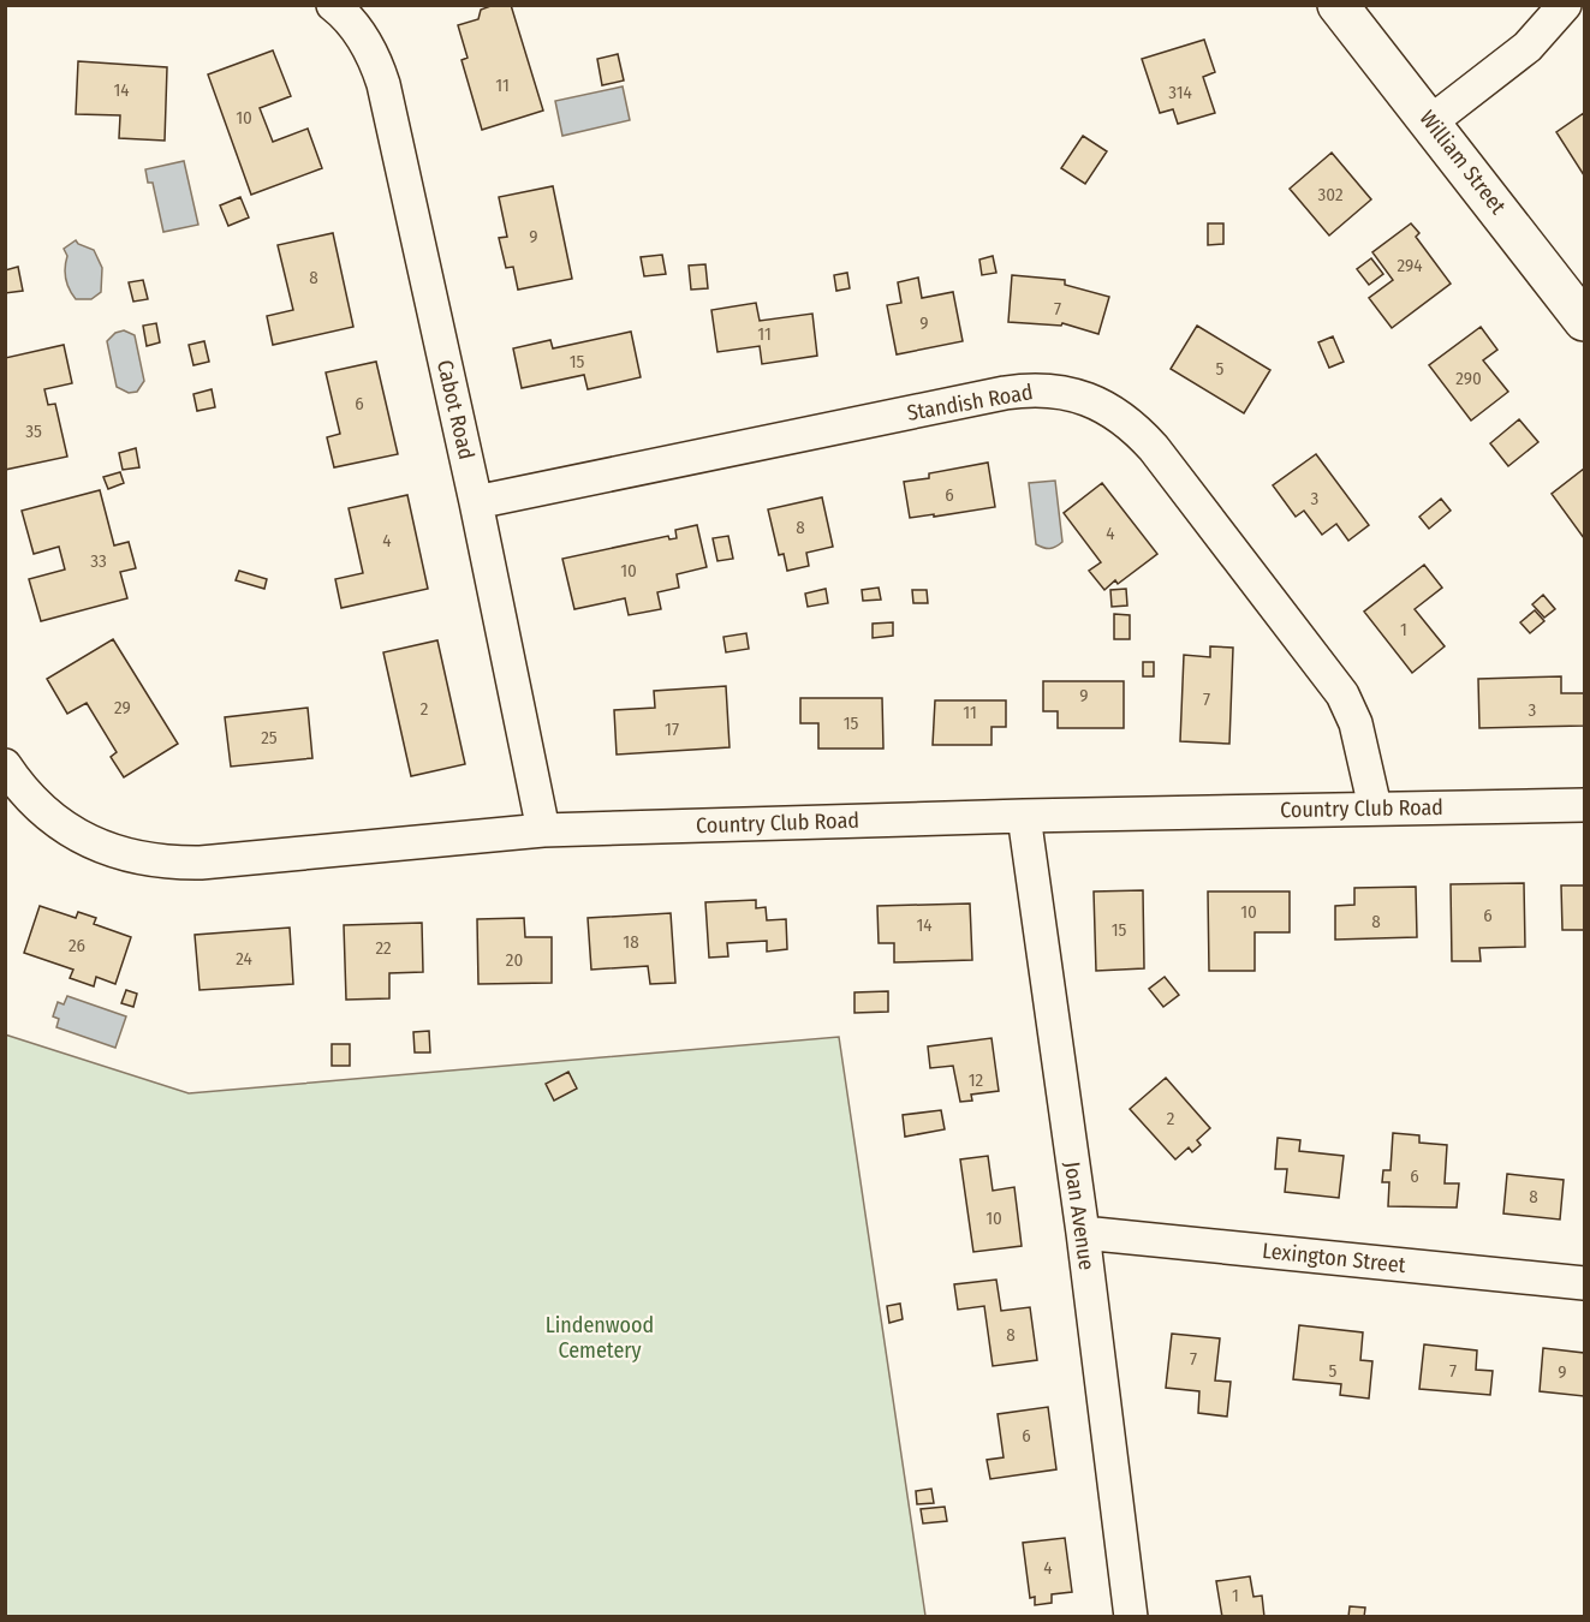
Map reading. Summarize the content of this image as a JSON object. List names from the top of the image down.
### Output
{
  "streets": {
    "main road": ["William Street"],
    "street": [
      "Standish Road",
      "Cabot Road",
      "Country Club Road",
      "Joan Avenue",
      "Lexington Street"
    ]
  },
  "crossings": [
    ["Standish Road", "Cabot Road"],
    ["Standish Road", "Country Club Road"],
    ["Cabot Road", "Country Club Road"],
    ["Country Club Road", "Joan Avenue"],
    ["Joan Avenue", "Lexington Street"]
  ],
  "parks": ["Lindenwood Cemetery"],
  "house_numbers": [
    "11",
    "14",
    "314",
    "10",
    "302",
    "9",
    "294",
    "8",
    "7",
    "9",
    "11",
    "15",
    "5",
    "290",
    "6",
    "35",
    "6",
    "3",
    "8",
    "4",
    "4",
    "33",
    "10",
    "1",
    "9",
    "7",
    "29",
    "2",
    "3",
    "11",
    "15",
    "17",
    "25",
    "10",
    "6",
    "8",
    "14",
    "15",
    "18",
    "26",
    "22",
    "24",
    "20",
    "12",
    "2",
    "6",
    "8",
    "10",
    "8",
    "7",
    "5",
    "7",
    "9",
    "6",
    "4",
    "1"
  ]
}
